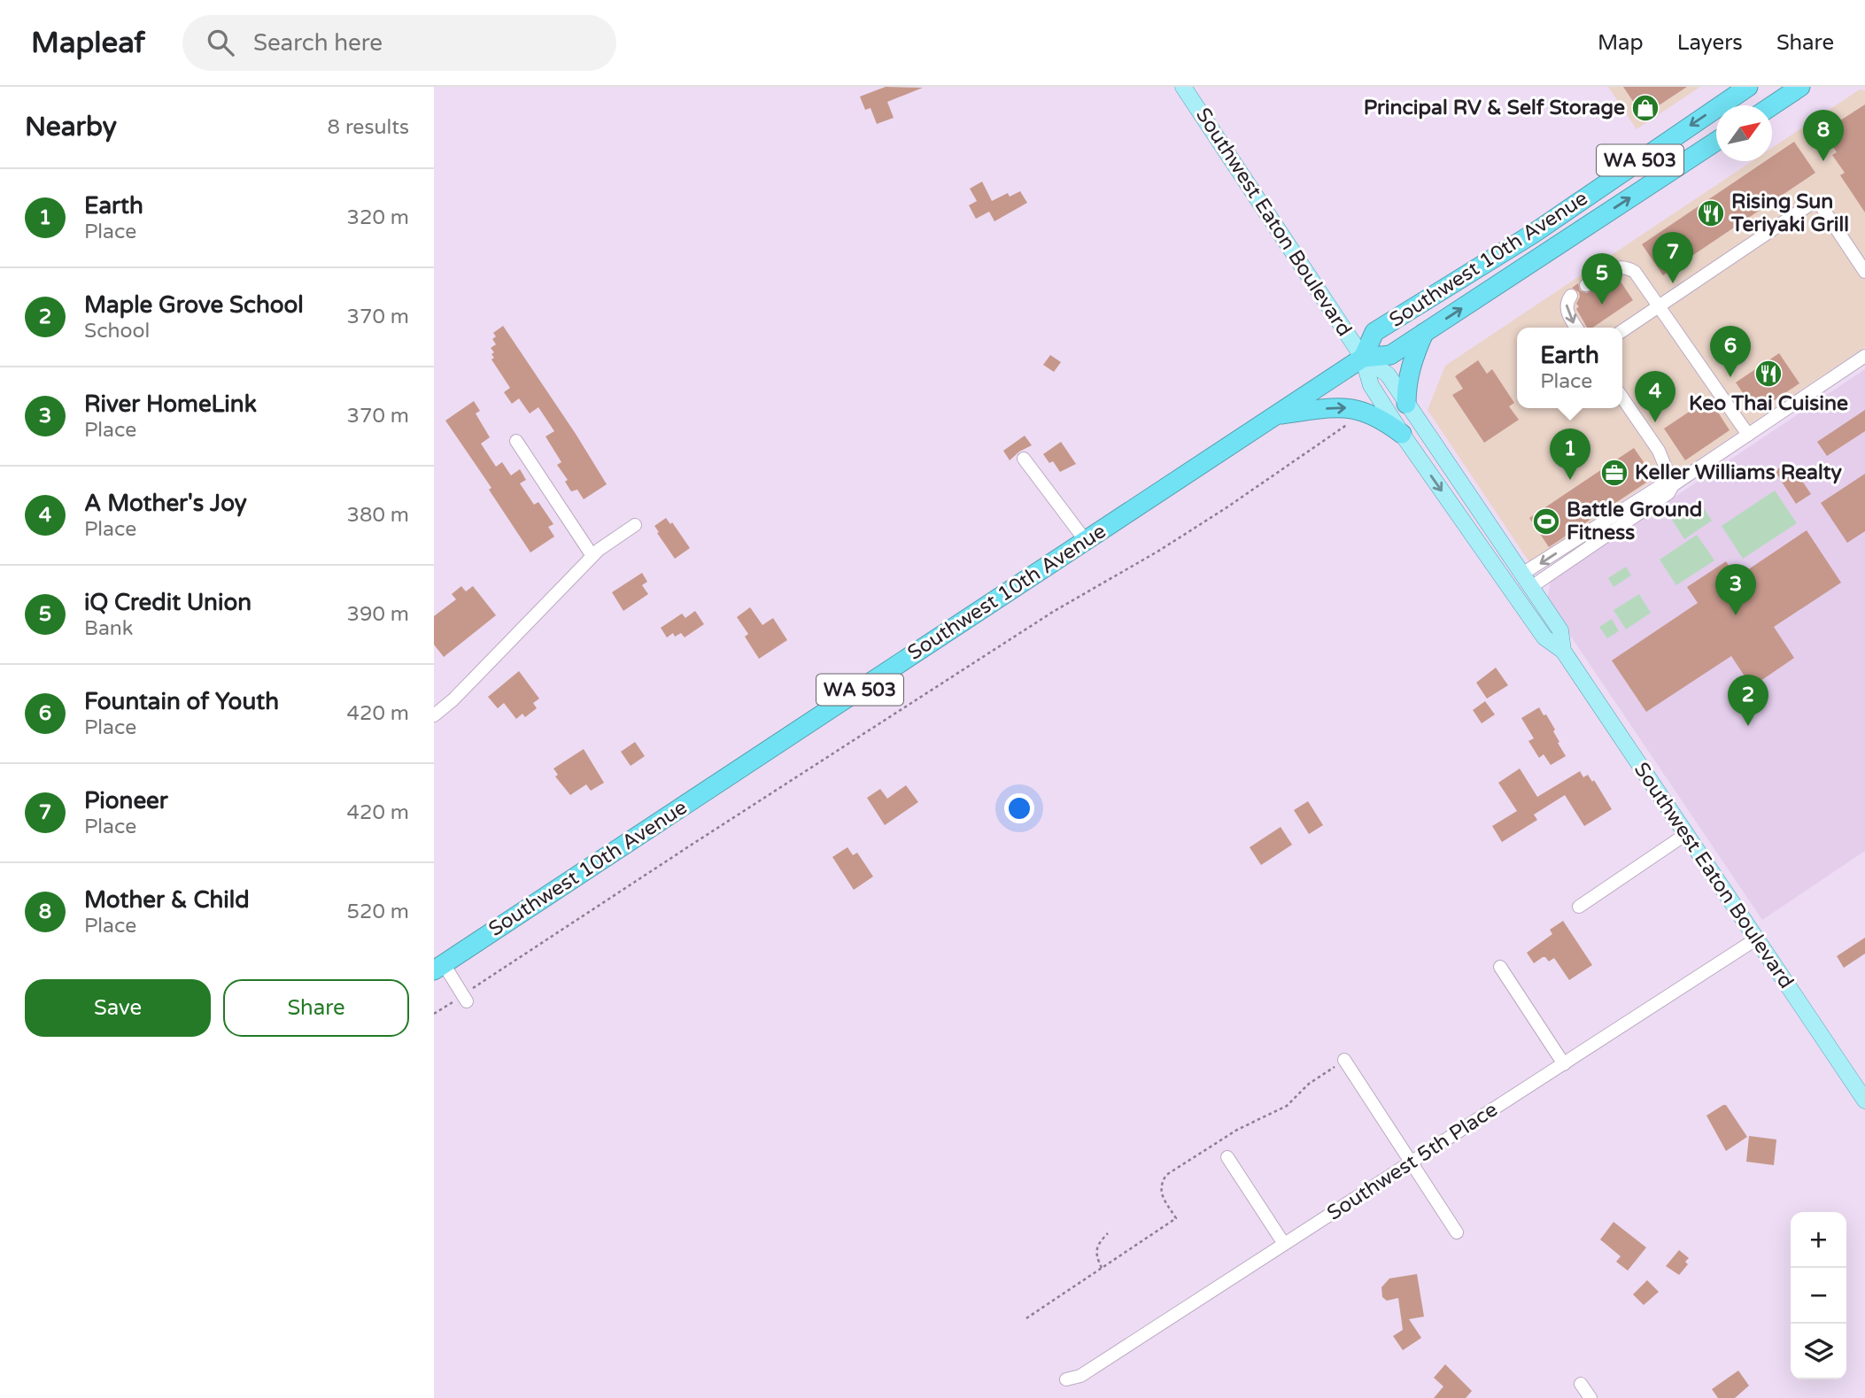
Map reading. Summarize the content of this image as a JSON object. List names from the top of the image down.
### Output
{
  "streets": {
    "highway": ["WA 503", "Southwest 10th Avenue"],
    "main road": ["Southwest Eaton Boulevard"],
    "street": ["Southwest 5th Place"]
  },
  "crossings": [
    ["Southwest Eaton Boulevard", "Southwest 10th Avenue"],
    ["Southwest Eaton Boulevard", "Southwest 5th Place"]
  ],
  "places": {
    "shop": ["Principal RV & Self Storage"],
    "restaurant": ["Rising Sun Teriyaki Grill", "Keo Thai Cuisine"],
    "office": ["Keller Williams Realty"],
    "sports": ["Battle Ground Fitness"]
  },
  "north": "top right",
  "page": {
    "header": "Mapleaf",
    "search": "Search here",
    "nav": ["Map", "Layers", "Share"],
    "heading": ["Nearby", "8 results"],
    "pins": [
      "8",
      "7",
      "5",
      "6",
      "4",
      "1",
      "3",
      "2"
    ],
    "list": [
      {
        "mark": "1",
        "name": "Earth",
        "note": "Place",
        "value": "320 m"
      },
      {
        "mark": "2",
        "name": "Maple Grove School",
        "note": "School",
        "value": "370 m"
      },
      {
        "mark": "3",
        "name": "River HomeLink",
        "note": "Place",
        "value": "370 m"
      },
      {
        "mark": "4",
        "name": "A Mother's Joy",
        "note": "Place",
        "value": "380 m"
      },
      {
        "mark": "5",
        "name": "iQ Credit Union",
        "note": "Bank",
        "value": "390 m"
      },
      {
        "mark": "6",
        "name": "Fountain of Youth",
        "note": "Place",
        "value": "420 m"
      },
      {
        "mark": "7",
        "name": "Pioneer",
        "note": "Place",
        "value": "420 m"
      },
      {
        "mark": "8",
        "name": "Mother & Child",
        "note": "Place",
        "value": "520 m"
      }
    ],
    "popup": ["Earth", "Place"],
    "buttons": ["Save", "Share"],
    "map_buttons": ["+", "−"]
  }
}
